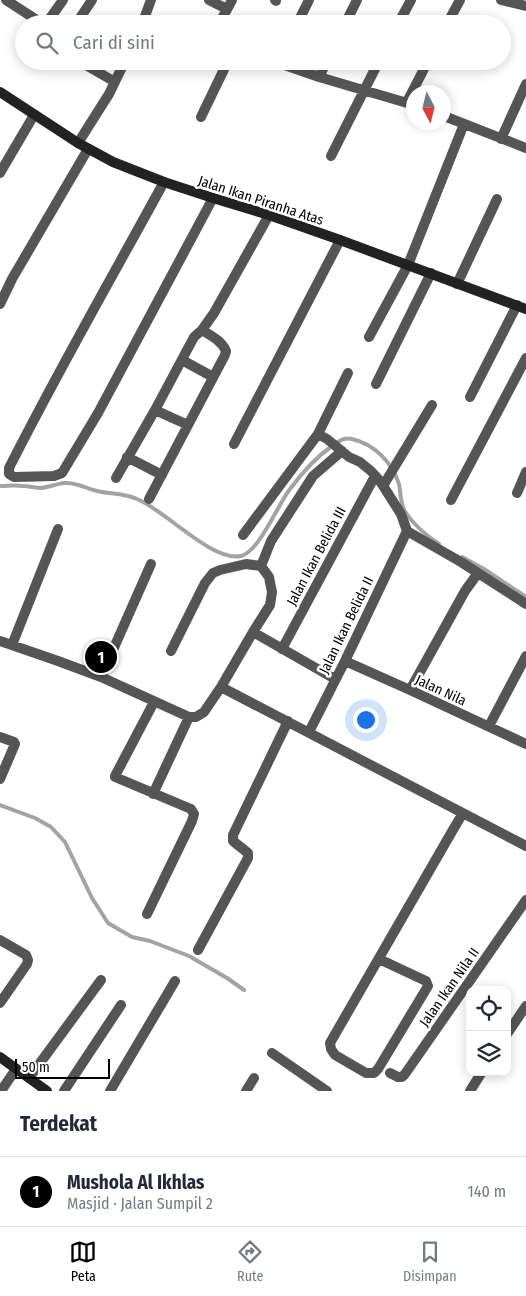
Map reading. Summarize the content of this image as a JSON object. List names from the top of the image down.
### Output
{
  "streets": {
    "street": [
      "Jalan Ikan Piranha Atas",
      "Jalan Ikan Belida III",
      "Jalan Ikan Belida II",
      "Jalan Nila",
      "Jalan Ikan Nila II"
    ]
  },
  "crossings": [
    ["Jalan Ikan Belida II", "Jalan Nila"]
  ],
  "scale_bar": "50 m",
  "north": "bottom",
  "page": {
    "search": "Cari di sini",
    "pins": "1",
    "scale": "50 m",
    "heading": "Terdekat",
    "list": [
      {
        "mark": "1",
        "name": "Mushola Al Ikhlas",
        "note": "Masjid · Jalan Sumpil 2",
        "value": "140 m"
      }
    ],
    "nav": ["Peta", "Rute", "Disimpan"]
  }
}
